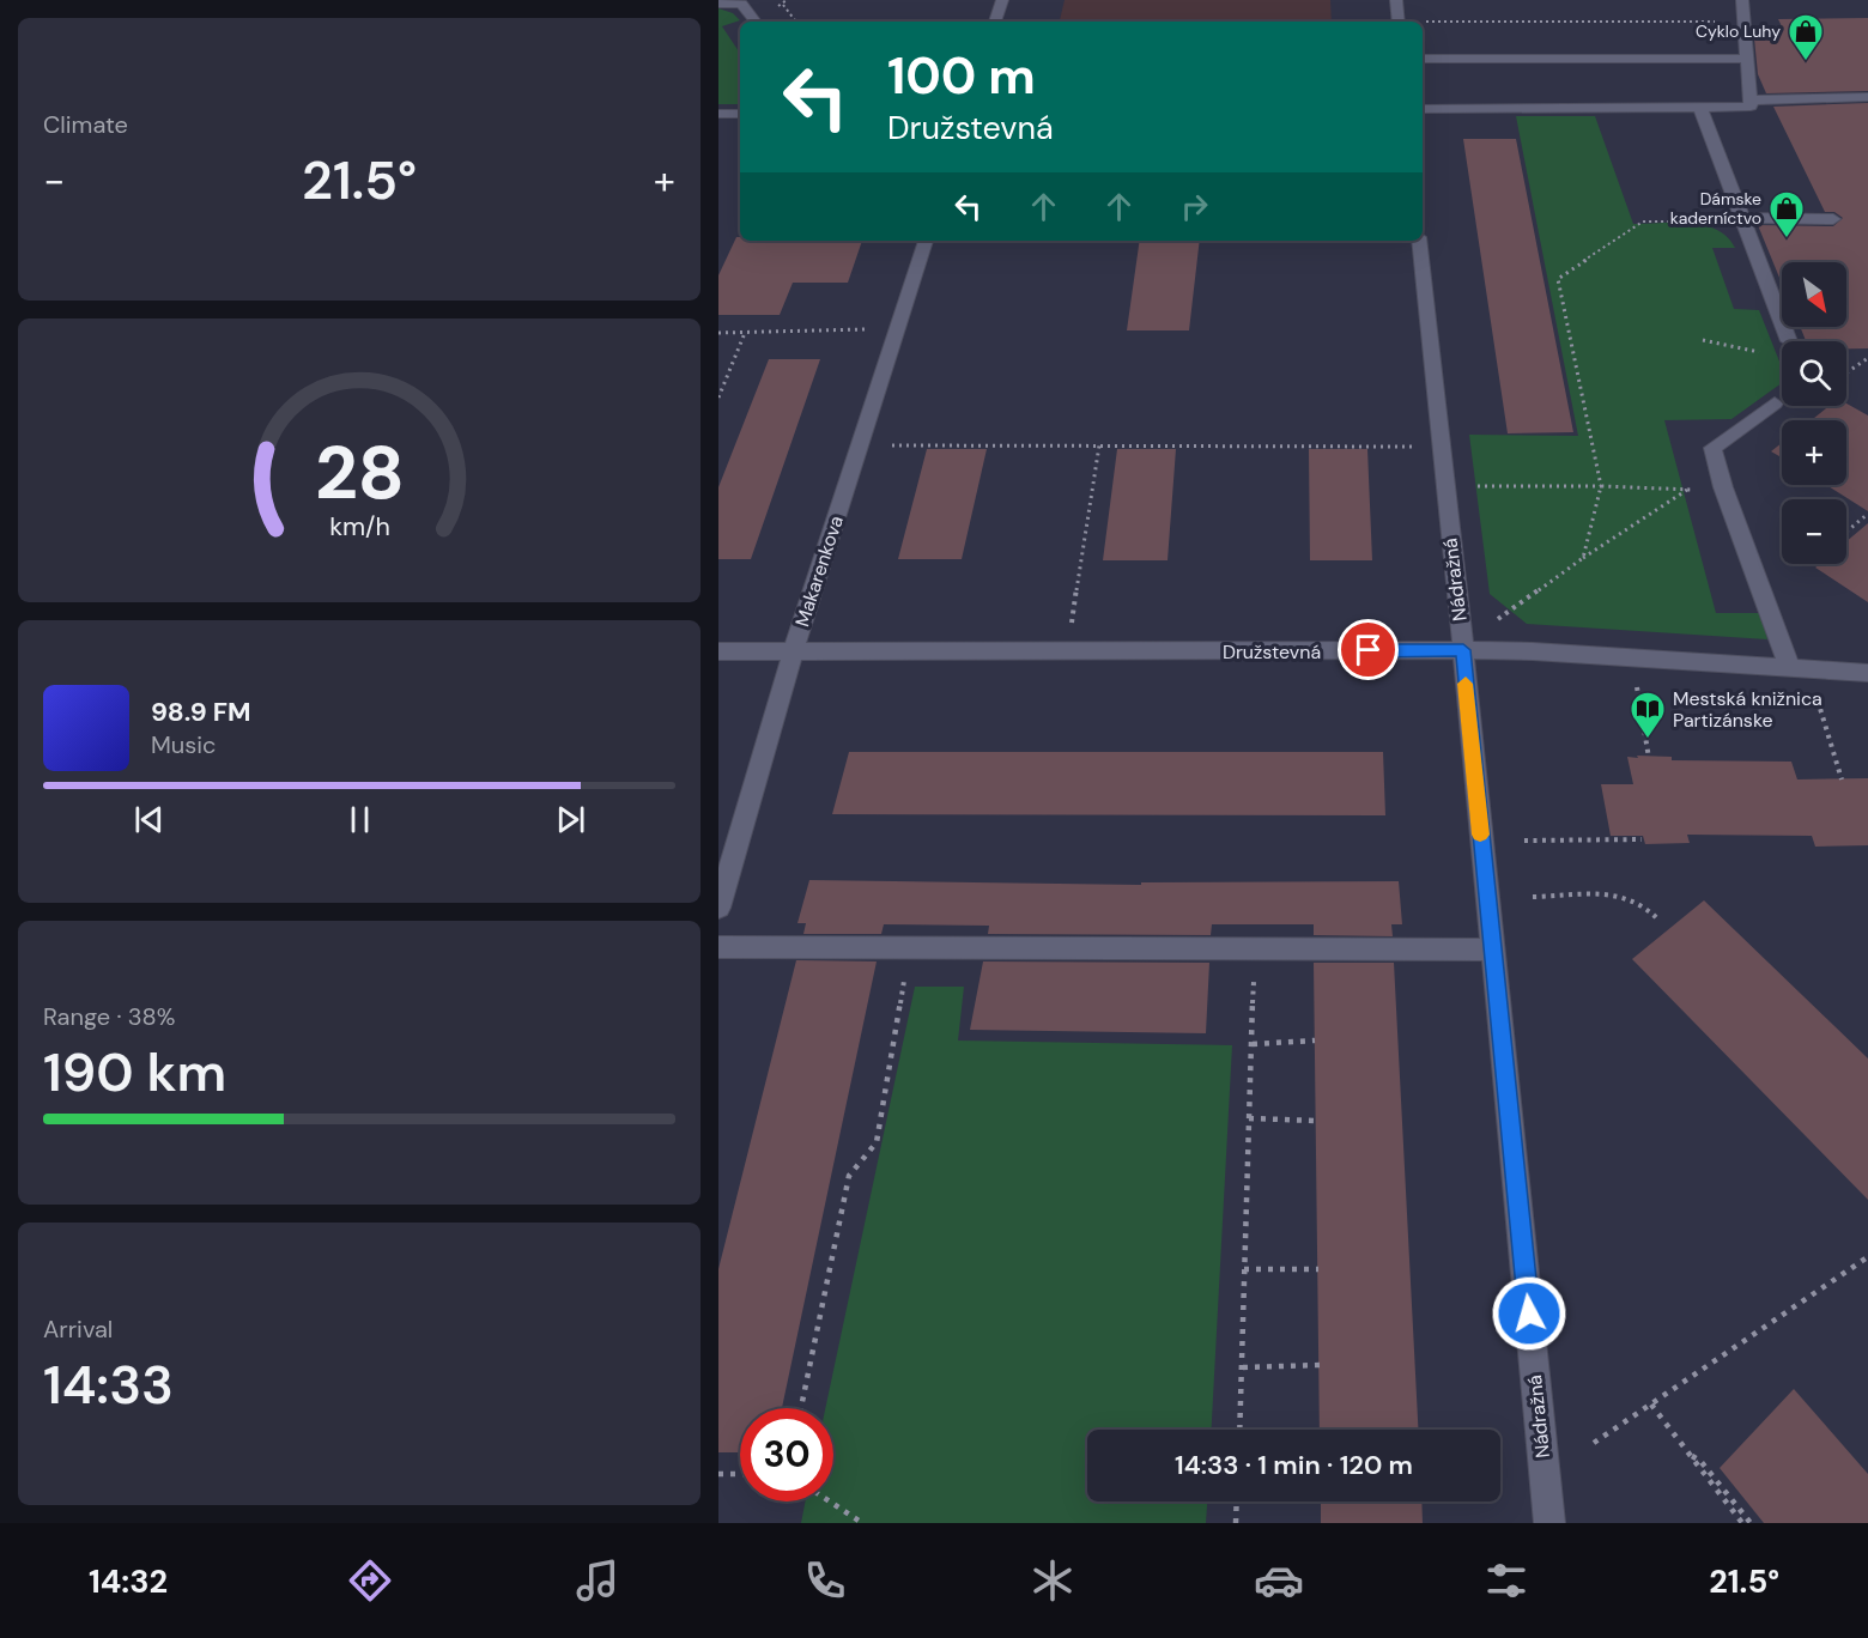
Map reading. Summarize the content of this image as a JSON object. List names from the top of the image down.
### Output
{
  "streets": {
    "street": ["Makarenkova", "Nádražná", "Družstevná"]
  },
  "crossings": [
    ["Makarenkova", "Družstevná"],
    ["Nádražná", "Družstevná"]
  ],
  "places": {
    "shop": ["Cyklo Luhy", "Dámske kaderníctvo"],
    "library": ["Mestská knižnica Partizánske"]
  },
  "north": "bottom right",
  "page": {
    "tile": [
      "Climate",
      ["Range · 38%", "190 km"],
      ["Arrival", "14:33"]
    ],
    "turn": ["100 m", "Družstevná"],
    "heat": ["−", "21.5°", "+"],
    "map_buttons": ["+", "−"],
    "song": ["98.9 FM", "Music"],
    "limit": "30",
    "trip": "14:33 · 1 min · 120 m",
    "tabs": ["14:32", "21.5°"],
    "gauge": ["28", "km/h"]
  }
}
